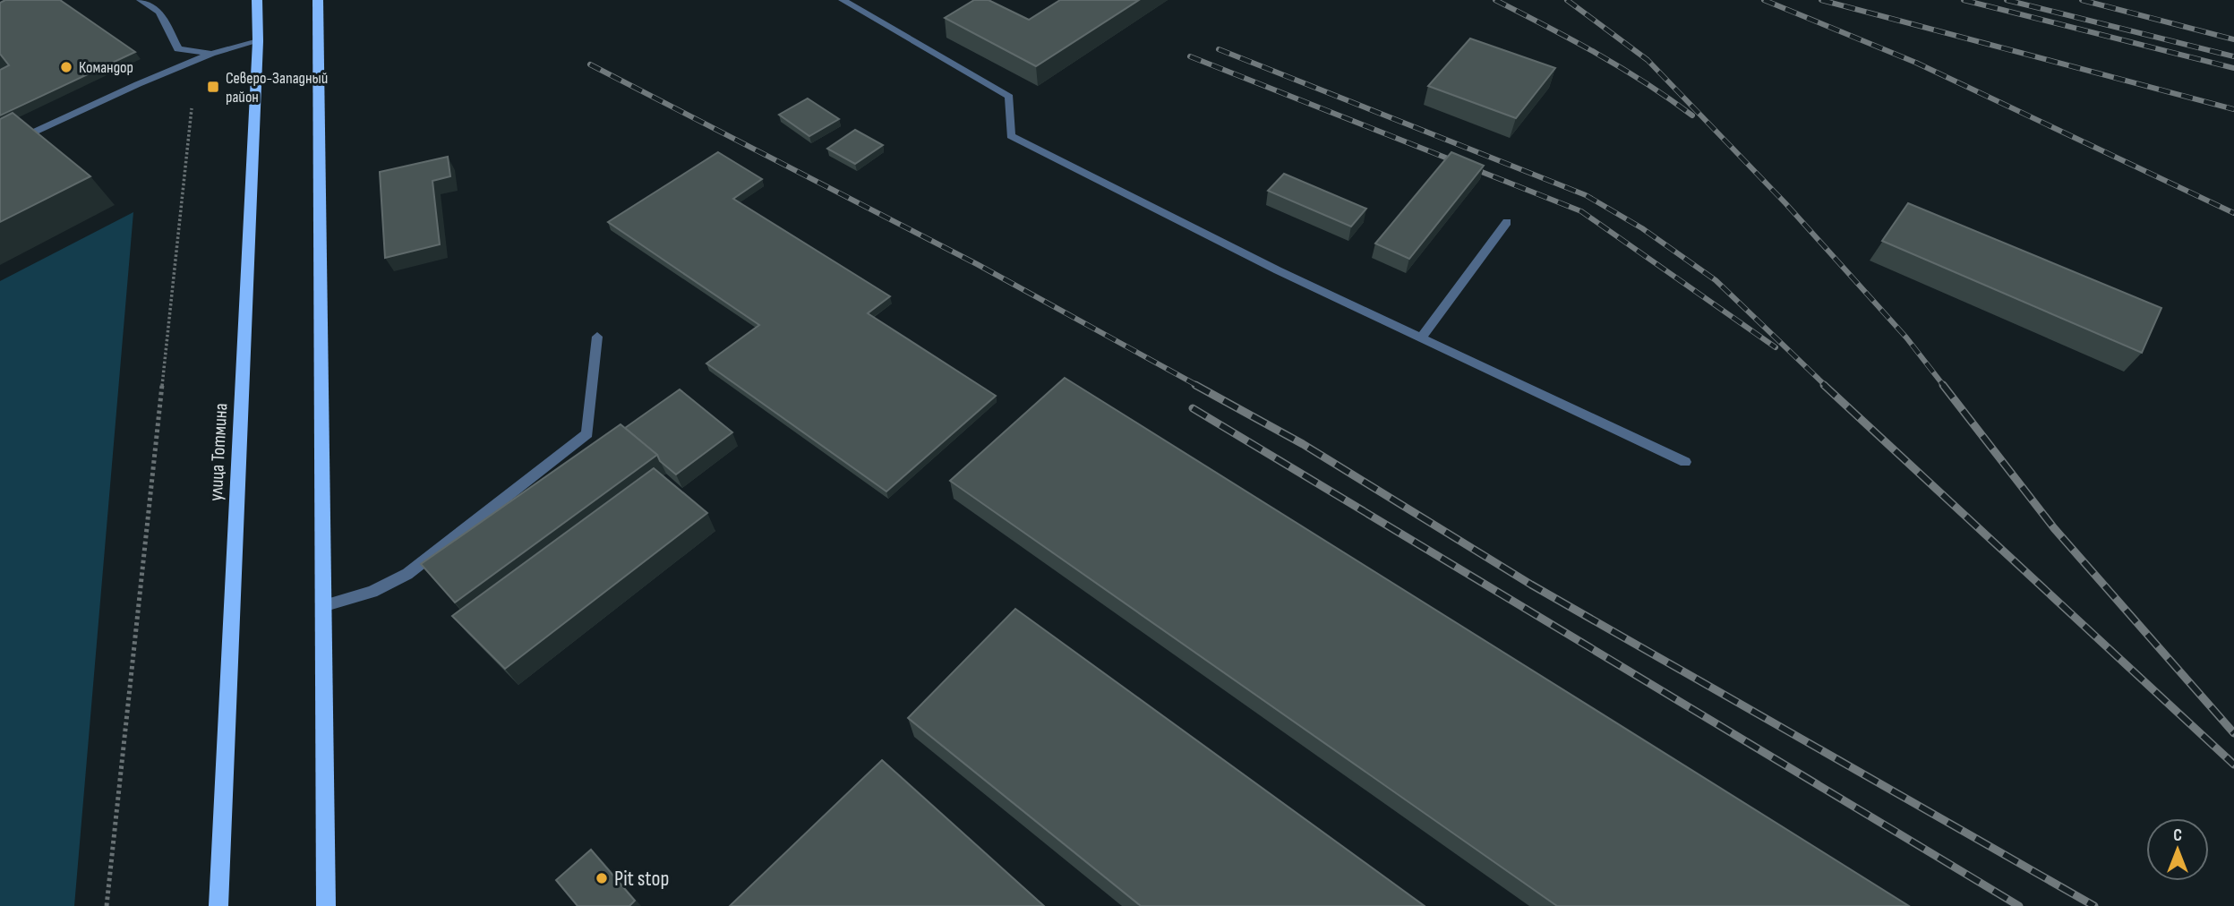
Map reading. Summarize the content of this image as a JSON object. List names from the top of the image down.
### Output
{
  "streets": {
    "main road": ["улица Тотмина"]
  },
  "places": {
    "other": ["Командор", "Pit stop"],
    "transit": ["Северо-Западный район"]
  },
  "north": "top"
}
